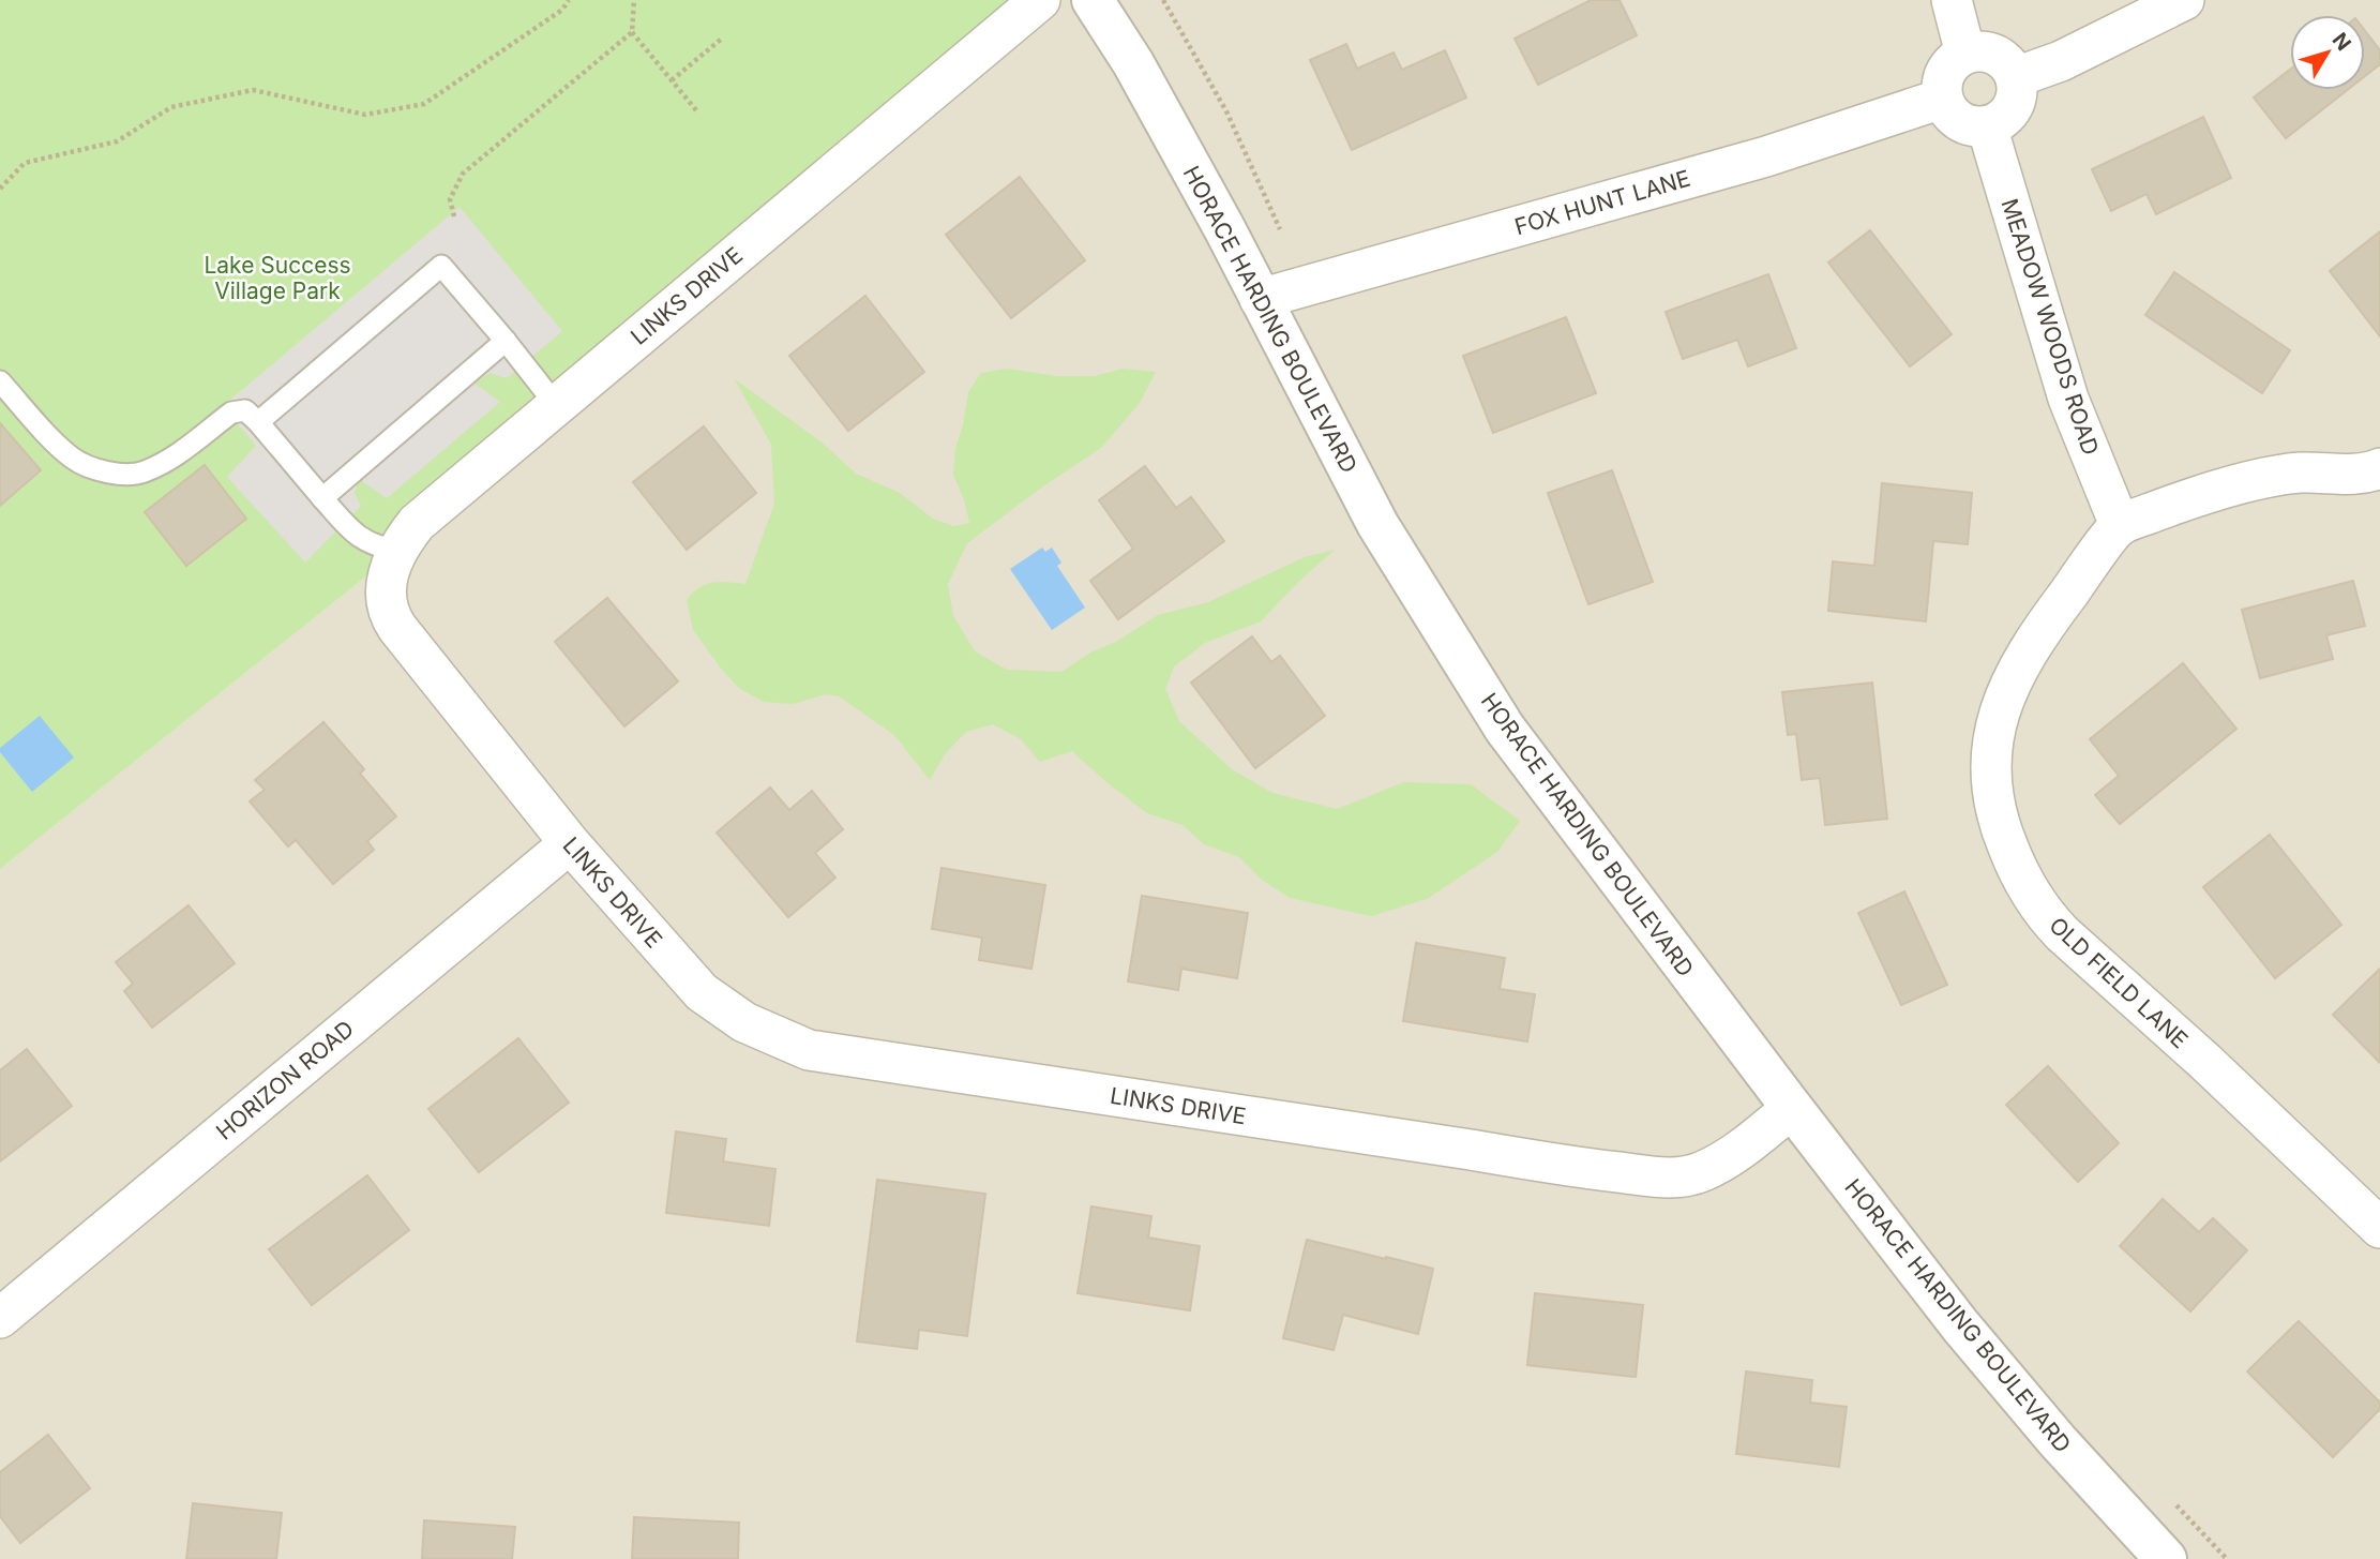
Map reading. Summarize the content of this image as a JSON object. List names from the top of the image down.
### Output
{
  "streets": {
    "street": [
      "FOX HUNT LANE",
      "LINKS DRIVE",
      "HORACE HARDING BOULEVARD",
      "MEADOW WOODS ROAD",
      "OLD FIELD LANE",
      "HORIZON ROAD"
    ]
  },
  "crossings": [
    ["FOX HUNT LANE", "HORACE HARDING BOULEVARD"],
    ["FOX HUNT LANE", "MEADOW WOODS ROAD"],
    ["LINKS DRIVE", "HORACE HARDING BOULEVARD"],
    ["LINKS DRIVE", "HORIZON ROAD"],
    ["MEADOW WOODS ROAD", "OLD FIELD LANE"]
  ],
  "parks": ["Lake Success Village Park"],
  "north": "top right"
}
